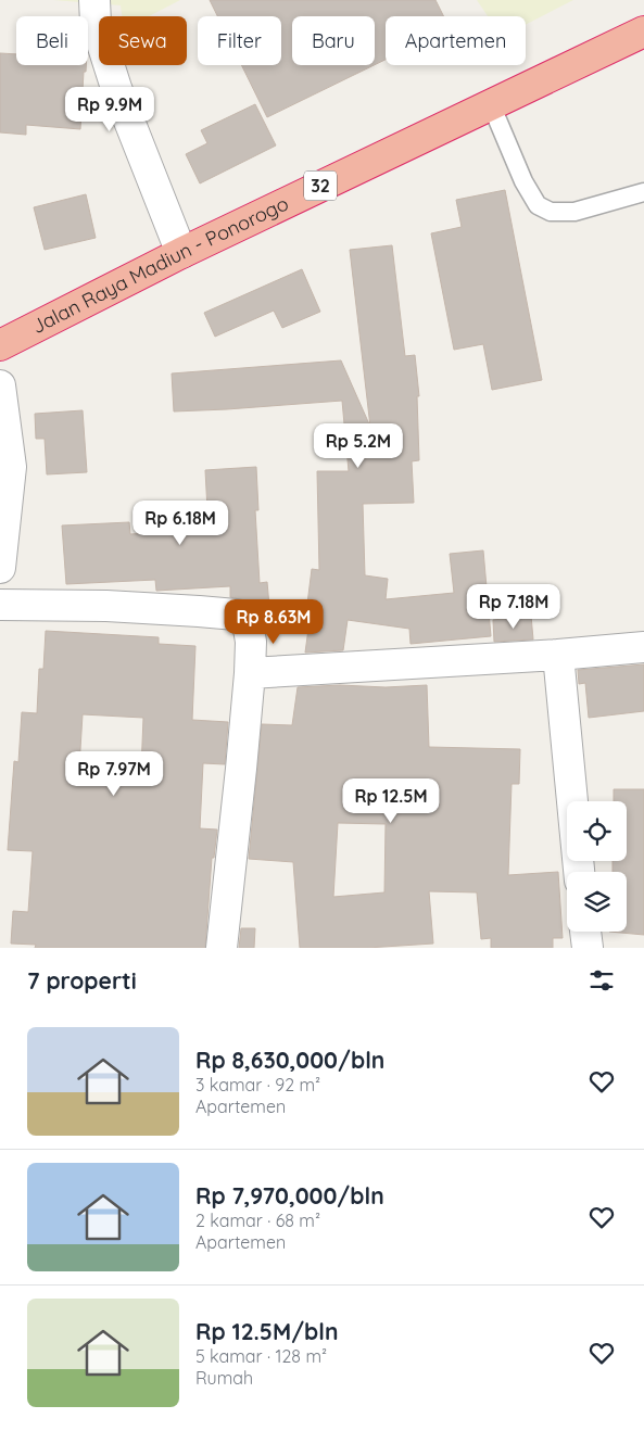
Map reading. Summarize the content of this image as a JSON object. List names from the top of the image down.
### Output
{
  "streets": {
    "highway": ["32", "Jalan Raya Madiun - Ponorogo"]
  },
  "page": {
    "chip": [
      "Beli",
      "Sewa",
      "Filter",
      "Baru",
      "Apartemen"
    ],
    "price": [
      "Rp 9.9M",
      "Rp 5.2M",
      "Rp 6.18M",
      "Rp 7.18M",
      "Rp 8.63M",
      "Rp 7.97M",
      "Rp 12.5M"
    ],
    "heading": "7 properti",
    "list": [
      {
        "name": "Rp 8,630,000/bln",
        "note": "3 kamar · 92 m² · Apartemen"
      },
      {
        "name": "Rp 7,970,000/bln",
        "note": "2 kamar · 68 m² · Apartemen"
      },
      {
        "name": "Rp 12.5M/bln",
        "note": "5 kamar · 128 m² · Rumah"
      }
    ]
  }
}
